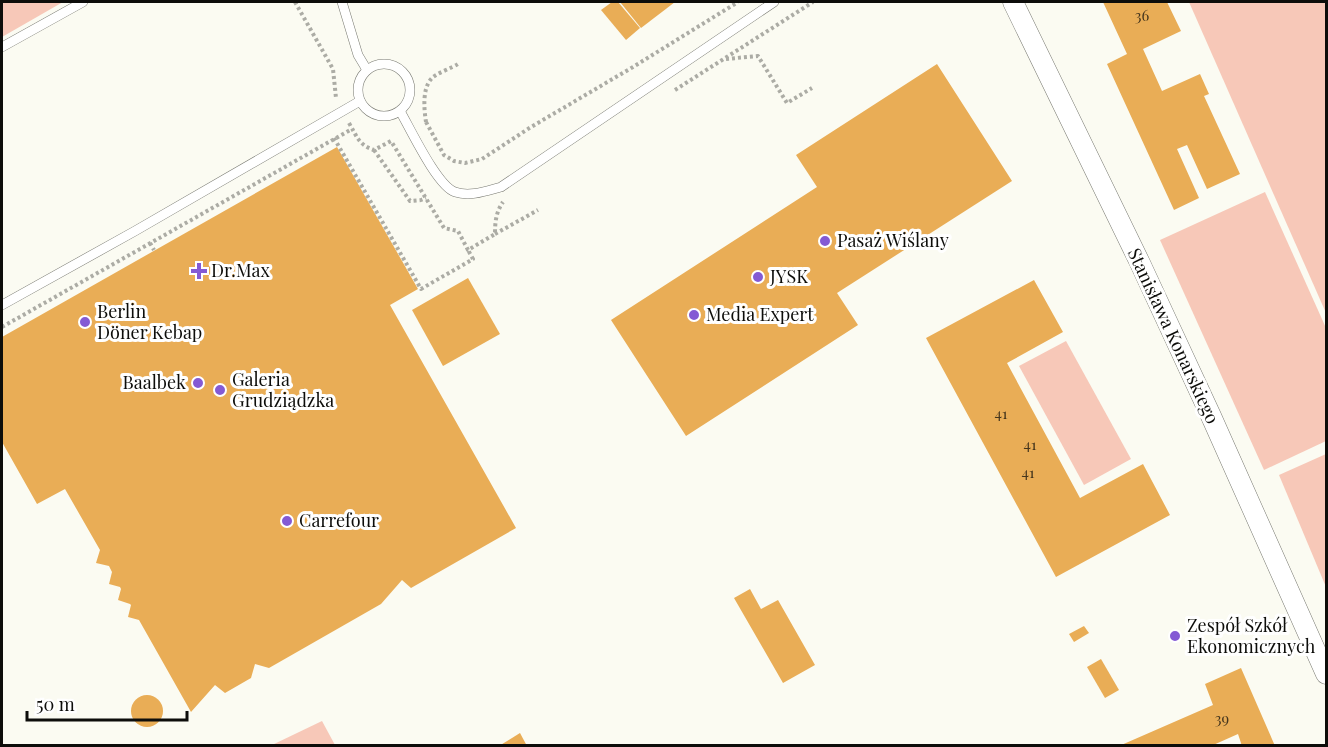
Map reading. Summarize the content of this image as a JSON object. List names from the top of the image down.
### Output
{
  "streets": {
    "street": ["Stanisława Konarskiego"]
  },
  "places": {
    "other": [
      "Pasaż Wiślany",
      "JYSK",
      "Media Expert",
      "Berlin Döner Kebap",
      "Baalbek",
      "Galeria Grudziądzka",
      "Carrefour",
      "Zespół Szkół Ekonomicznych"
    ],
    "health": ["Dr.Max"]
  },
  "house_numbers": [
    "36",
    "41",
    "41",
    "41",
    "39"
  ],
  "scale_bar": "50 m"
}
